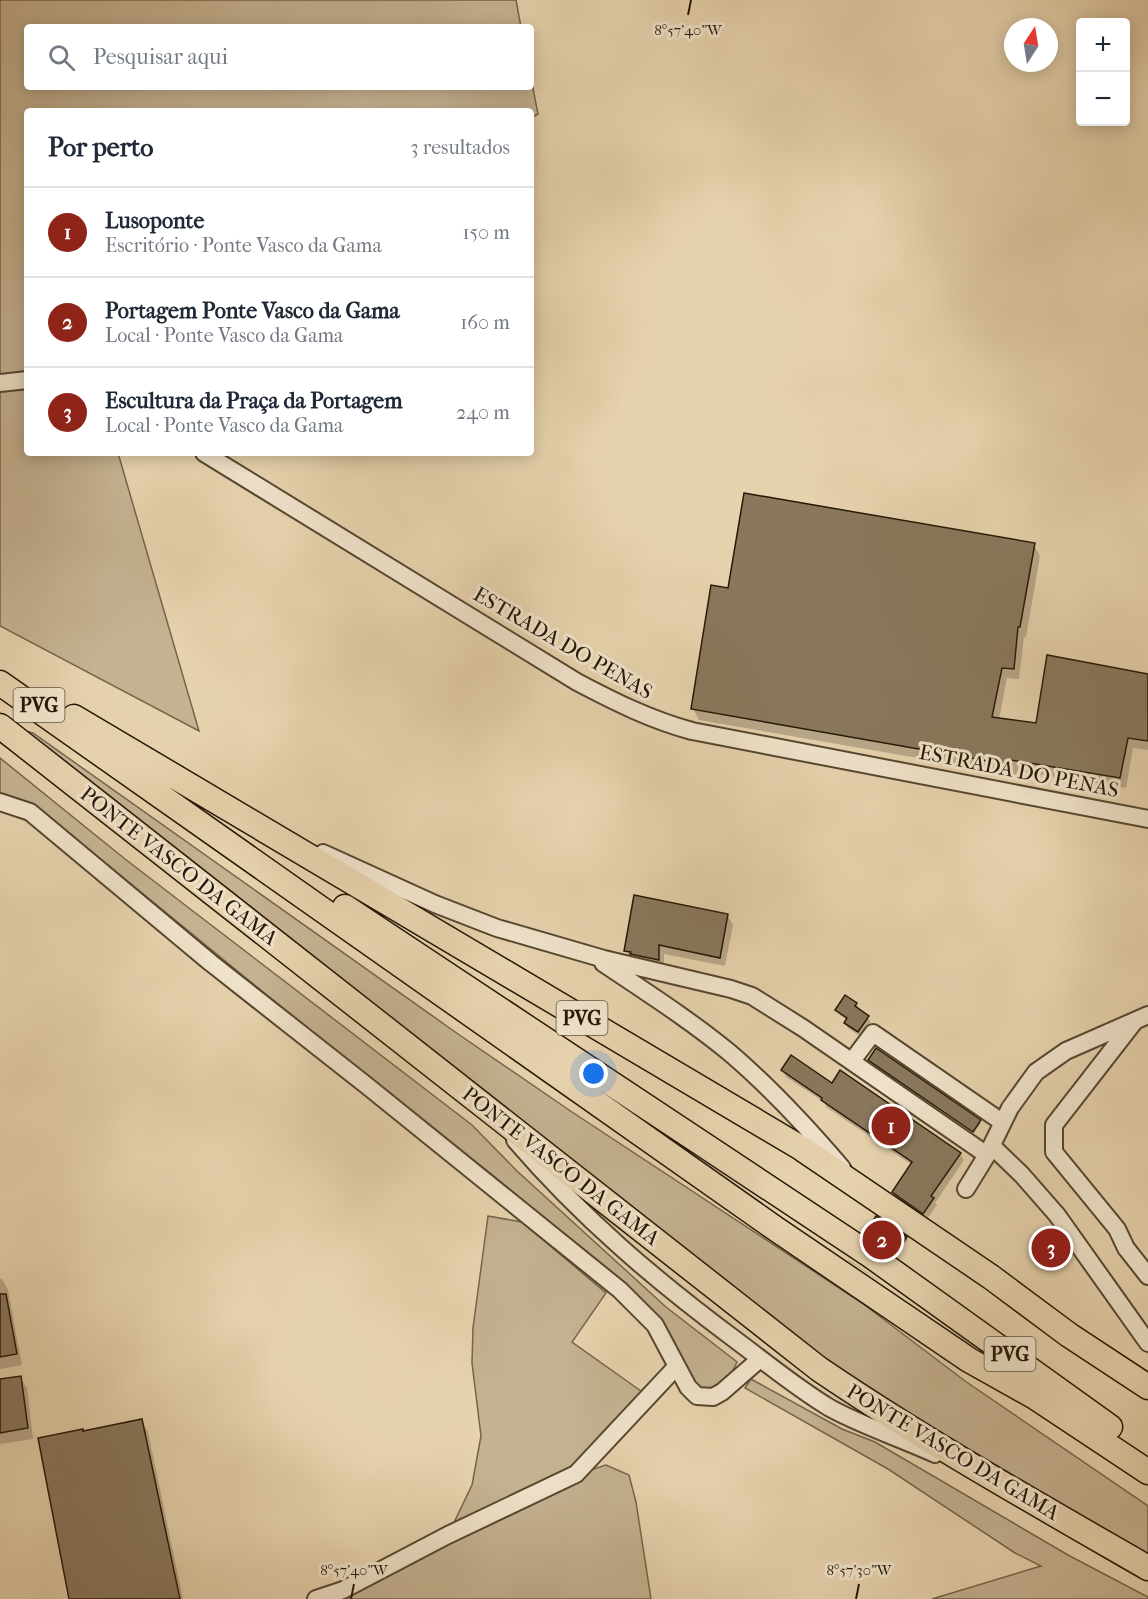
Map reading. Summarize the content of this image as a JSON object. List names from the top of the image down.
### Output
{
  "streets": {
    "highway": ["PVG", "PONTE VASCO DA GAMA"],
    "street": ["ESTRADA DO PENAS"]
  },
  "north": "top",
  "page": {
    "map_buttons": ["+", "−"],
    "search": "Pesquisar aqui",
    "heading": ["Por perto", "3 resultados"],
    "list": [
      {
        "mark": "1",
        "name": "Lusoponte",
        "note": "Escritório · Ponte Vasco da Gama",
        "value": "150 m"
      },
      {
        "mark": "2",
        "name": "Portagem Ponte Vasco da Gama",
        "note": "Local · Ponte Vasco da Gama",
        "value": "160 m"
      },
      {
        "mark": "3",
        "name": "Escultura da Praça da Portagem",
        "note": "Local · Ponte Vasco da Gama",
        "value": "240 m"
      }
    ],
    "pins": ["1", "2", "3"]
  },
  "coordinates": ["8°57'40\"W", "8°57'30\"W"]
}
